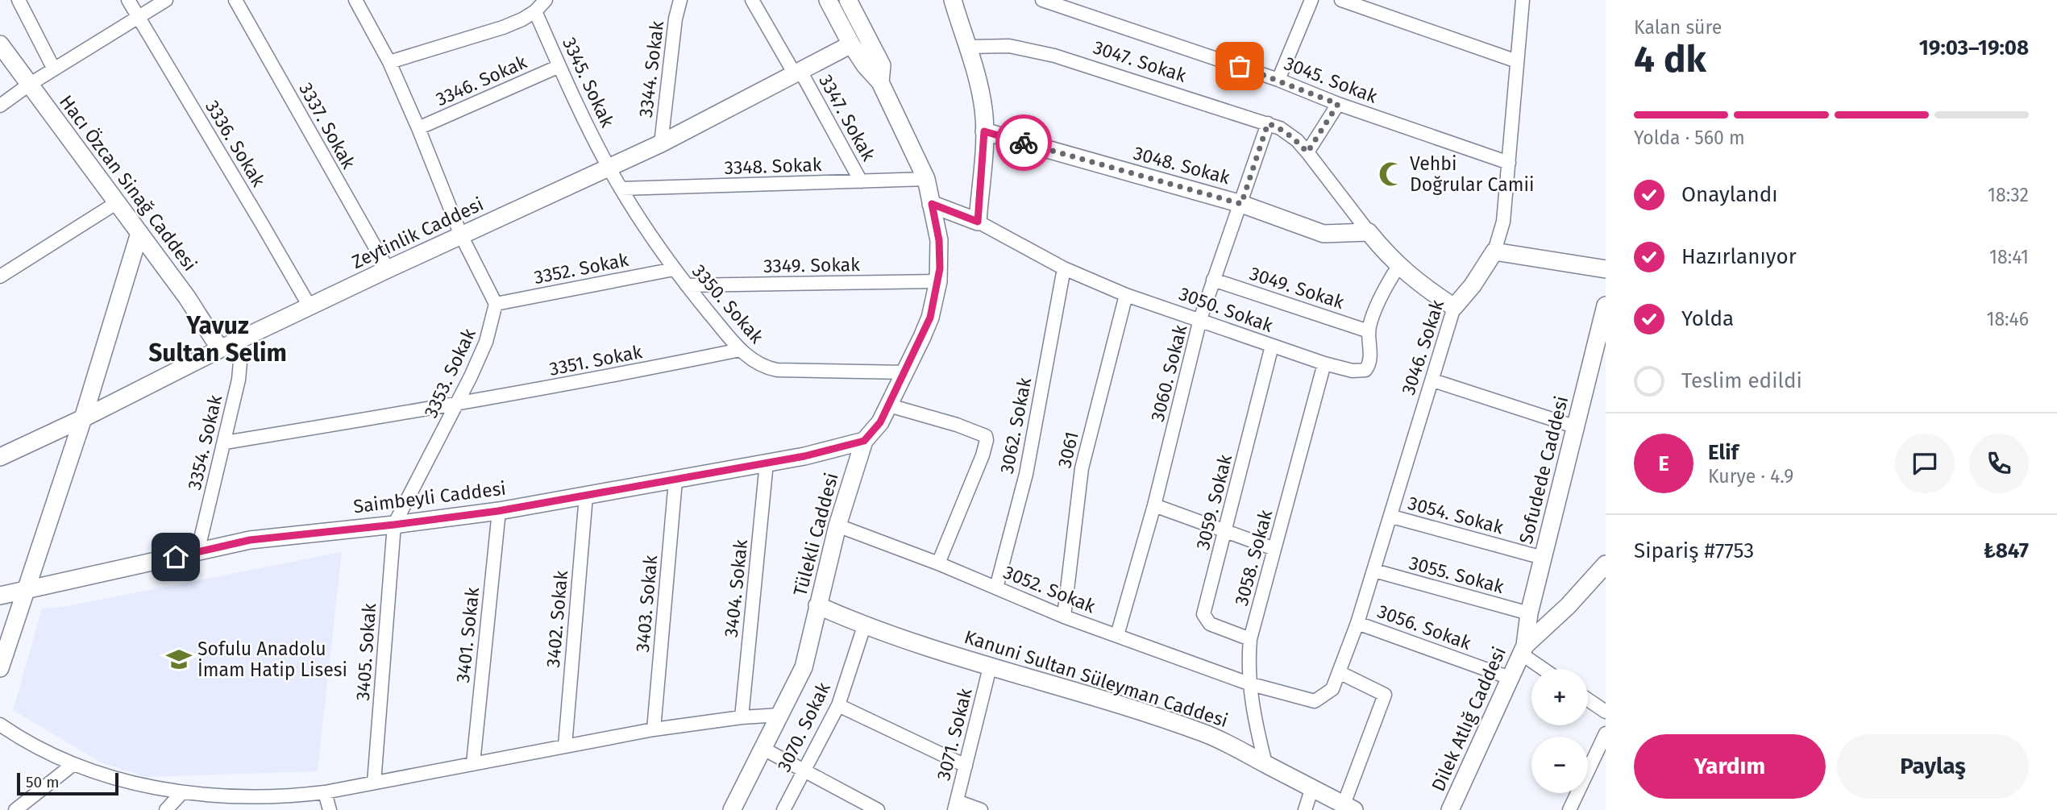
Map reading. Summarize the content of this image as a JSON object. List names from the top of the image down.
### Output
{
  "streets": {
    "main road": [
      "3047. Sokak",
      "3048. Sokak",
      "Hacı Özcan Sinağ Caddesi",
      "Zeytinlik Caddesi",
      "3046. Sokak",
      "Sofudede Caddesi",
      "Saimbeyli Caddesi",
      "Tülekli Caddesi",
      "Kanuni Sultan Süleyman Caddesi",
      "Dilek Atlığ Caddesi"
    ],
    "street": [
      "3344. Sokak",
      "3045. Sokak",
      "3346. Sokak",
      "3345. Sokak",
      "3347. Sokak",
      "3337. Sokak",
      "3336. Sokak",
      "3348. Sokak",
      "3349. Sokak",
      "3352. Sokak",
      "3049. Sokak",
      "3350. Sokak",
      "3050. Sokak",
      "3351. Sokak",
      "3353. Sokak",
      "3060. Sokak",
      "3062. Sokak",
      "3354. Sokak",
      "3061",
      "3059. Sokak",
      "3054. Sokak",
      "3058. Sokak",
      "3055. Sokak",
      "3404. Sokak",
      "3052. Sokak",
      "3403. Sokak",
      "3402. Sokak",
      "3056. Sokak",
      "3401. Sokak",
      "3405. Sokak",
      "3070. Sokak",
      "3071. Sokak"
    ]
  },
  "crossings": [
    ["3047. Sokak", "3048. Sokak"],
    ["3047. Sokak", "3050. Sokak"],
    ["3047. Sokak", "3046. Sokak"],
    ["3047. Sokak", "3060. Sokak"],
    ["3344. Sokak", "Zeytinlik Caddesi"],
    ["3045. Sokak", "3046. Sokak"],
    ["3346. Sokak", "3345. Sokak"],
    ["3345. Sokak", "Zeytinlik Caddesi"],
    ["3345. Sokak", "3350. Sokak"],
    ["3347. Sokak", "3348. Sokak"],
    ["3347. Sokak", "Zeytinlik Caddesi"],
    ["3337. Sokak", "Zeytinlik Caddesi"],
    ["3336. Sokak", "Zeytinlik Caddesi"],
    ["3048. Sokak", "3060. Sokak"],
    ["3348. Sokak", "3350. Sokak"],
    ["3348. Sokak", "Tülekli Caddesi"],
    ["Hacı Özcan Sinağ Caddesi", "Zeytinlik Caddesi"],
    ["Zeytinlik Caddesi", "3350. Sokak"],
    ["Zeytinlik Caddesi", "3354. Sokak"],
    ["3349. Sokak", "3350. Sokak"],
    ["3349. Sokak", "Tülekli Caddesi"],
    ["3352. Sokak", "3350. Sokak"],
    ["3352. Sokak", "3353. Sokak"],
    ["3049. Sokak", "3050. Sokak"],
    ["3049. Sokak", "3060. Sokak"],
    ["3350. Sokak", "3351. Sokak"],
    ["3350. Sokak", "Tülekli Caddesi"],
    ["3050. Sokak", "3060. Sokak"],
    ["3050. Sokak", "3062. Sokak"],
    ["3050. Sokak", "3061"],
    ["3050. Sokak", "3059. Sokak"],
    ["3050. Sokak", "3058. Sokak"],
    ["3046. Sokak", "3054. Sokak"],
    ["3046. Sokak", "3058. Sokak"],
    ["3046. Sokak", "3055. Sokak"],
    ["3046. Sokak", "3052. Sokak"],
    ["3046. Sokak", "3056. Sokak"],
    ["3351. Sokak", "3353. Sokak"],
    ["3351. Sokak", "3354. Sokak"],
    ["3353. Sokak", "Saimbeyli Caddesi"],
    ["3353. Sokak", "3405. Sokak"],
    ["3060. Sokak", "3052. Sokak"],
    ["3062. Sokak", "Tülekli Caddesi"],
    ["3062. Sokak", "3052. Sokak"],
    ["3354. Sokak", "Saimbeyli Caddesi"],
    ["3061", "3052. Sokak"],
    ["Sofudede Caddesi", "3054. Sokak"],
    ["Sofudede Caddesi", "3055. Sokak"],
    ["Sofudede Caddesi", "Dilek Atlığ Caddesi"],
    ["Saimbeyli Caddesi", "Tülekli Caddesi"],
    ["Saimbeyli Caddesi", "3404. Sokak"],
    ["Saimbeyli Caddesi", "3403. Sokak"],
    ["Saimbeyli Caddesi", "3402. Sokak"],
    ["Saimbeyli Caddesi", "3401. Sokak"],
    ["Saimbeyli Caddesi", "3405. Sokak"],
    ["3059. Sokak", "3058. Sokak"],
    ["Tülekli Caddesi", "3052. Sokak"],
    ["Tülekli Caddesi", "Kanuni Sultan Süleyman Caddesi"],
    ["3058. Sokak", "3052. Sokak"],
    ["3058. Sokak", "Kanuni Sultan Süleyman Caddesi"],
    ["3056. Sokak", "Dilek Atlığ Caddesi"],
    ["Kanuni Sultan Süleyman Caddesi", "3070. Sokak"],
    ["Kanuni Sultan Süleyman Caddesi", "3071. Sokak"]
  ],
  "districts": ["Yavuz Sultan Selim"],
  "places": {
    "mosque": ["Vehbi Doğrular Camii"],
    "school or university": ["Sofulu Anadolu İmam Hatip Lisesi"]
  },
  "scale_bar": "50 m",
  "page": {
    "heading": ["4 dk", "Kalan süre", "19:03–19:08"],
    "panel": [
      "Elif",
      "Kurye · 4.9",
      "Sipariş #7753",
      "₺847"
    ],
    "bar": "Yolda · 560 m",
    "list": [
      ["Onaylandı", "18:32"],
      ["Hazırlanıyor", "18:41"],
      ["Yolda", "18:46"],
      "Teslim edildi"
    ],
    "round": "E",
    "map_buttons": ["+", "−"],
    "buttons": ["Yardım", "Paylaş"],
    "scale": "50 m"
  }
}
